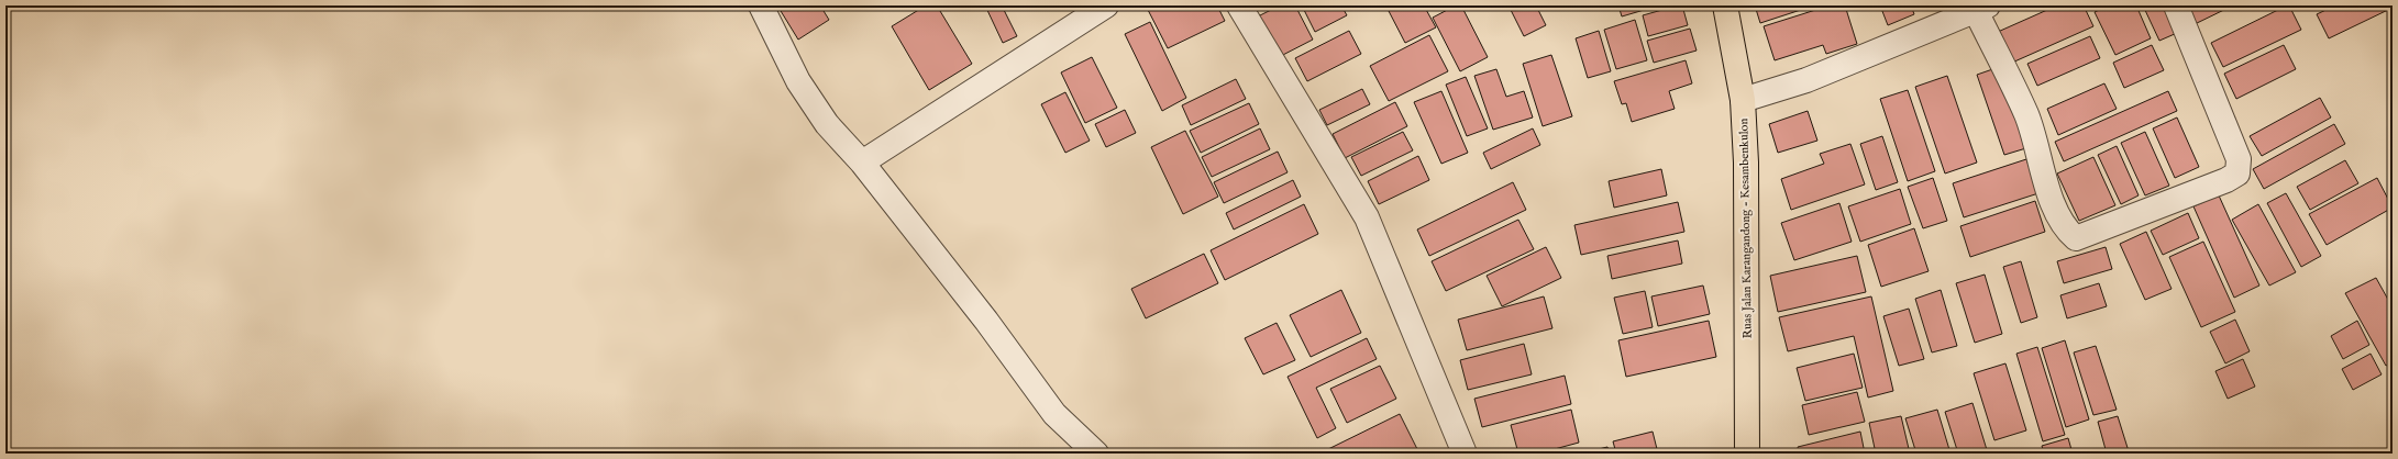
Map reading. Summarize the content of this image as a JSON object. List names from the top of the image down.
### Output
{
  "streets": {
    "main road": ["Ruas Jalan Karangandong - Kesambenkulon"]
  }
}
